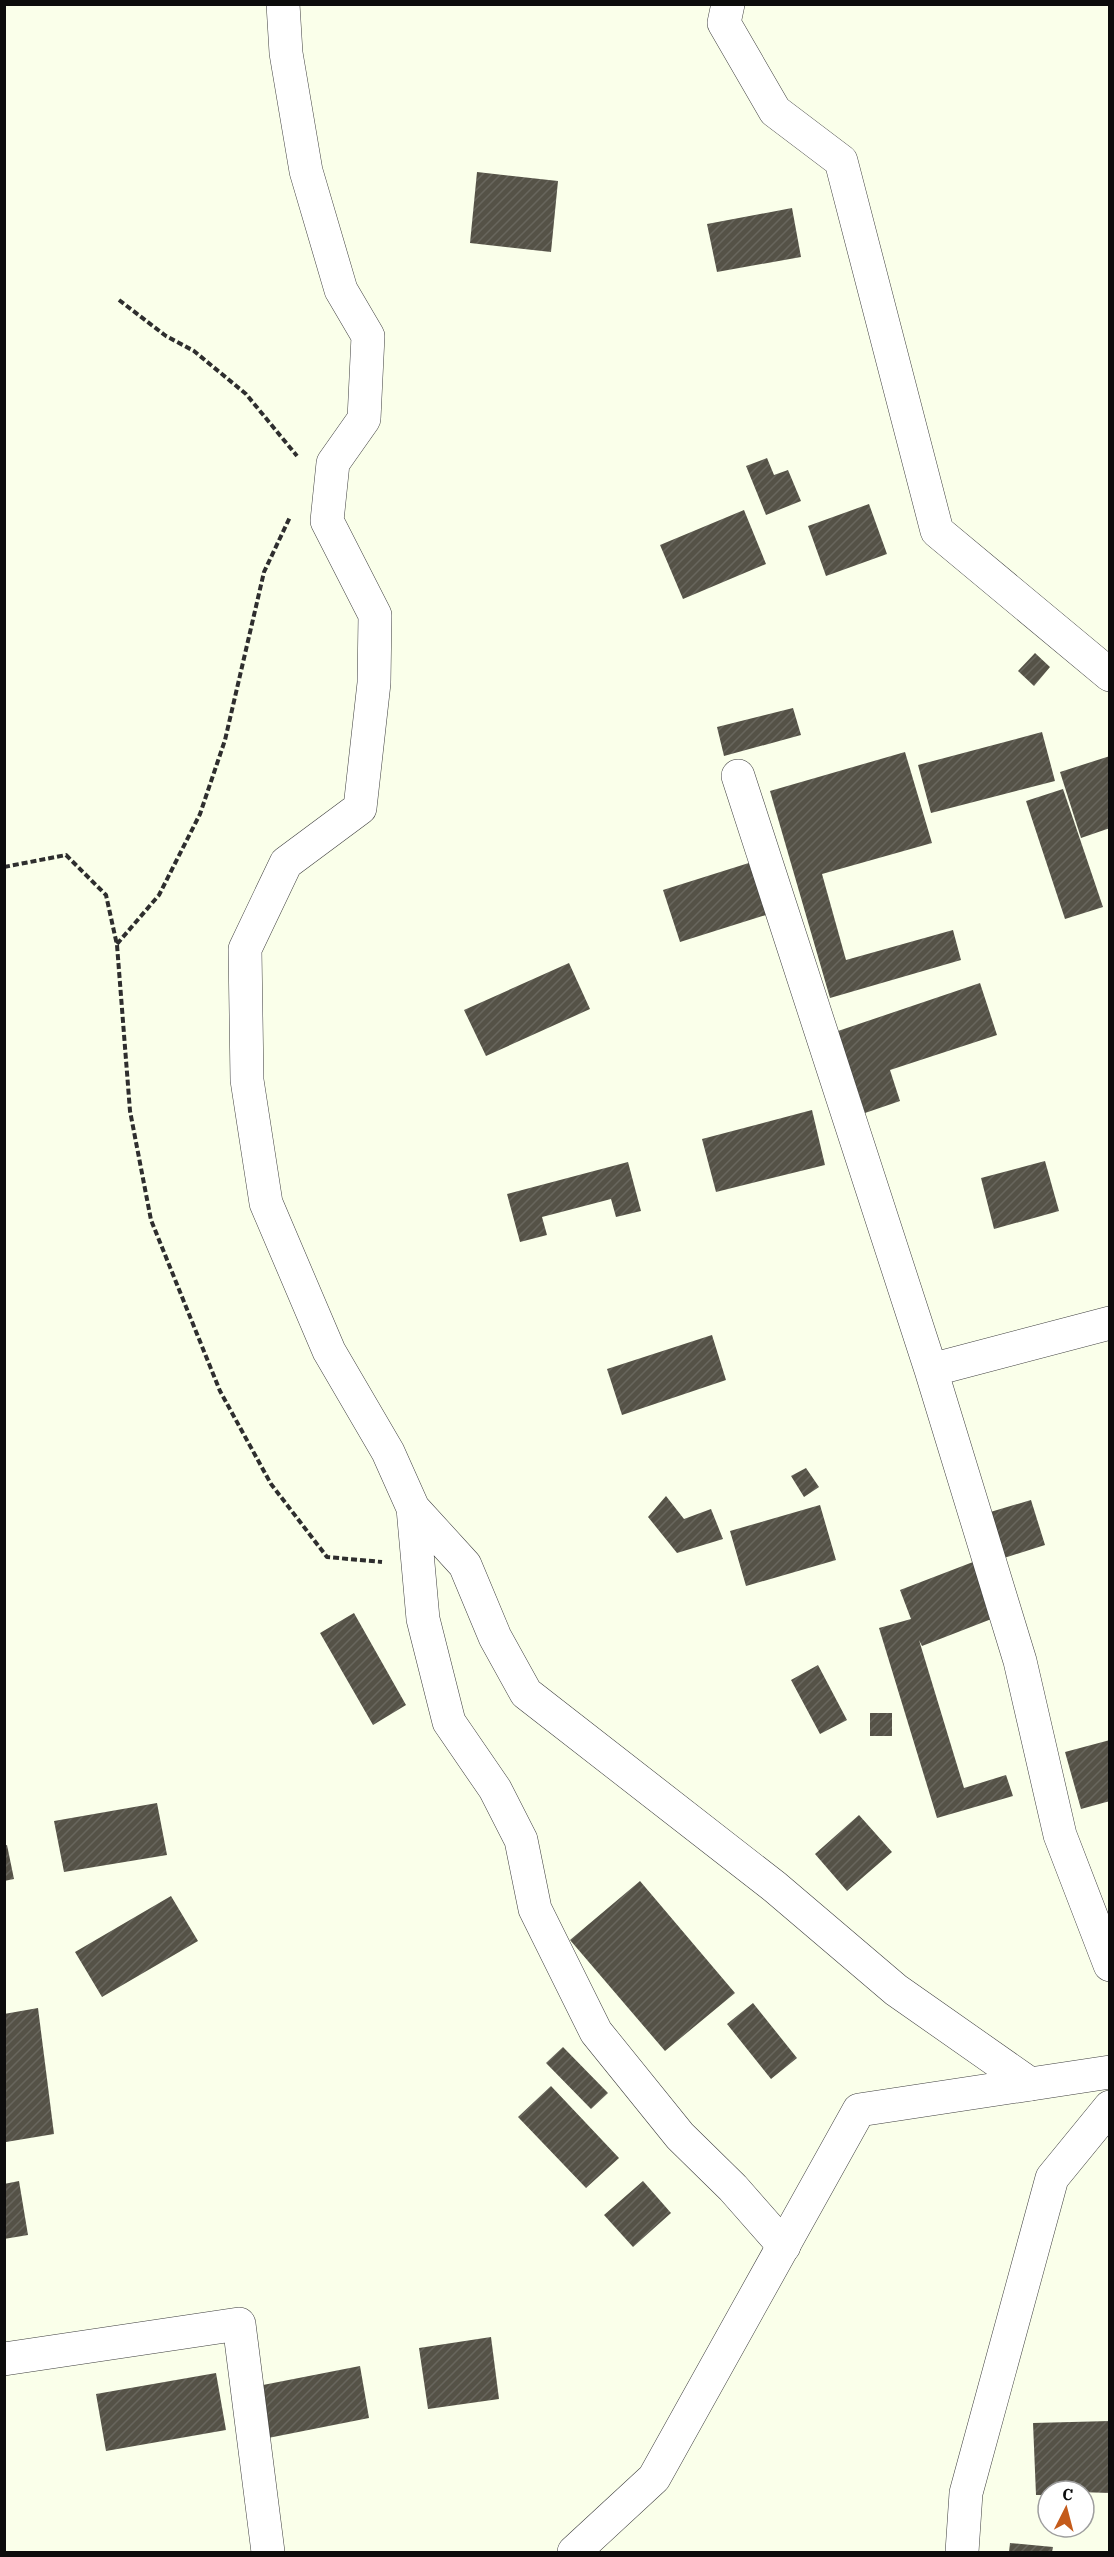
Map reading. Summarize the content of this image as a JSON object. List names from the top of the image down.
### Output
{
  "north": "top"
}
